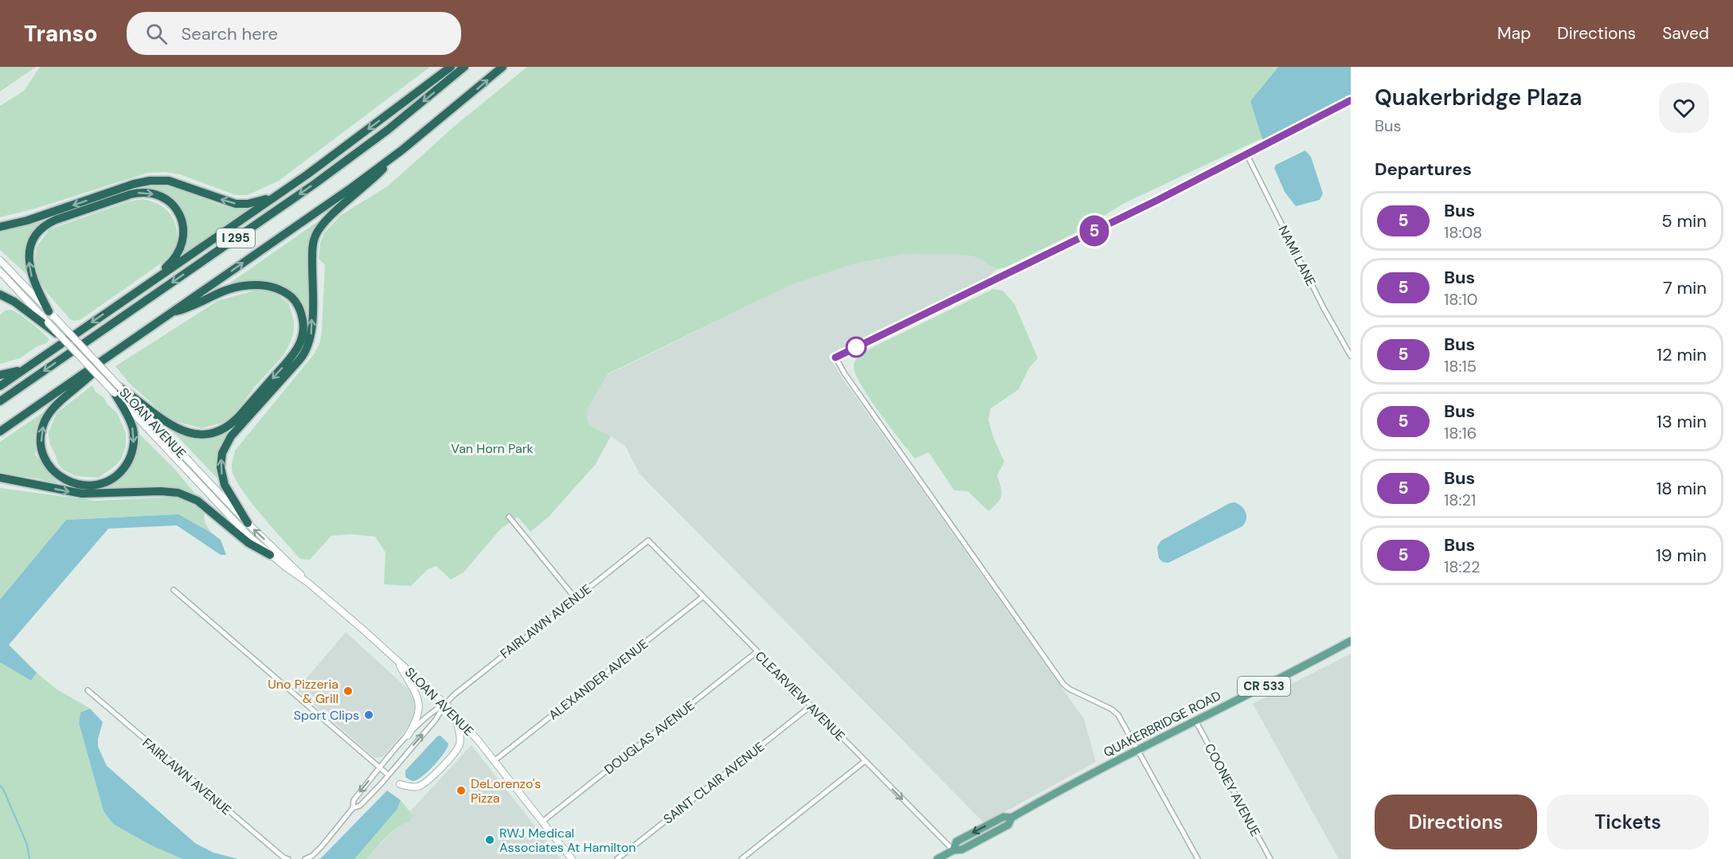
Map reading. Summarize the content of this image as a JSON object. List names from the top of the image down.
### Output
{
  "streets": {
    "highway": ["I 295"],
    "main road": ["SLOAN AVENUE", "CR 533", "QUAKERBRIDGE ROAD"],
    "street": [
      "NAMI LANE",
      "FAIRLAWN AVENUE",
      "ALEXANDER AVENUE",
      "CLEARVIEW AVENUE",
      "DOUGLAS AVENUE",
      "SAINT CLAIR AVENUE",
      "COONEY AVENUE"
    ]
  },
  "crossings": [
    ["SLOAN AVENUE", "FAIRLAWN AVENUE"],
    ["SLOAN AVENUE", "ALEXANDER AVENUE"],
    ["SLOAN AVENUE", "DOUGLAS AVENUE"],
    ["FAIRLAWN AVENUE", "CLEARVIEW AVENUE"],
    ["ALEXANDER AVENUE", "CLEARVIEW AVENUE"],
    ["CLEARVIEW AVENUE", "QUAKERBRIDGE ROAD"],
    ["CLEARVIEW AVENUE", "DOUGLAS AVENUE"],
    ["CLEARVIEW AVENUE", "SAINT CLAIR AVENUE"],
    ["QUAKERBRIDGE ROAD", "COONEY AVENUE"]
  ],
  "parks": ["Van Horn Park"],
  "places": [
    "Uno Pizzeria & Grill",
    "Sport Clips",
    "DeLorenzo's Pizza",
    "RWJ Medical Associates At Hamilton"
  ],
  "lines": ["bus line 5"],
  "page": {
    "header": "Transo",
    "search": "Search here",
    "nav": ["Map", "Directions", "Saved"],
    "on_map": "5",
    "heading": [
      ["Quakerbridge Plaza", "Bus"],
      "Departures"
    ],
    "list": [
      {
        "mark": "5",
        "name": "Bus",
        "note": "18:08",
        "value": "5 min"
      },
      {
        "mark": "5",
        "name": "Bus",
        "note": "18:10",
        "value": "7 min"
      },
      {
        "mark": "5",
        "name": "Bus",
        "note": "18:15",
        "value": "12 min"
      },
      {
        "mark": "5",
        "name": "Bus",
        "note": "18:16",
        "value": "13 min"
      },
      {
        "mark": "5",
        "name": "Bus",
        "note": "18:21",
        "value": "18 min"
      },
      {
        "mark": "5",
        "name": "Bus",
        "note": "18:22",
        "value": "19 min"
      }
    ],
    "buttons": ["Directions", "Tickets"]
  }
}
